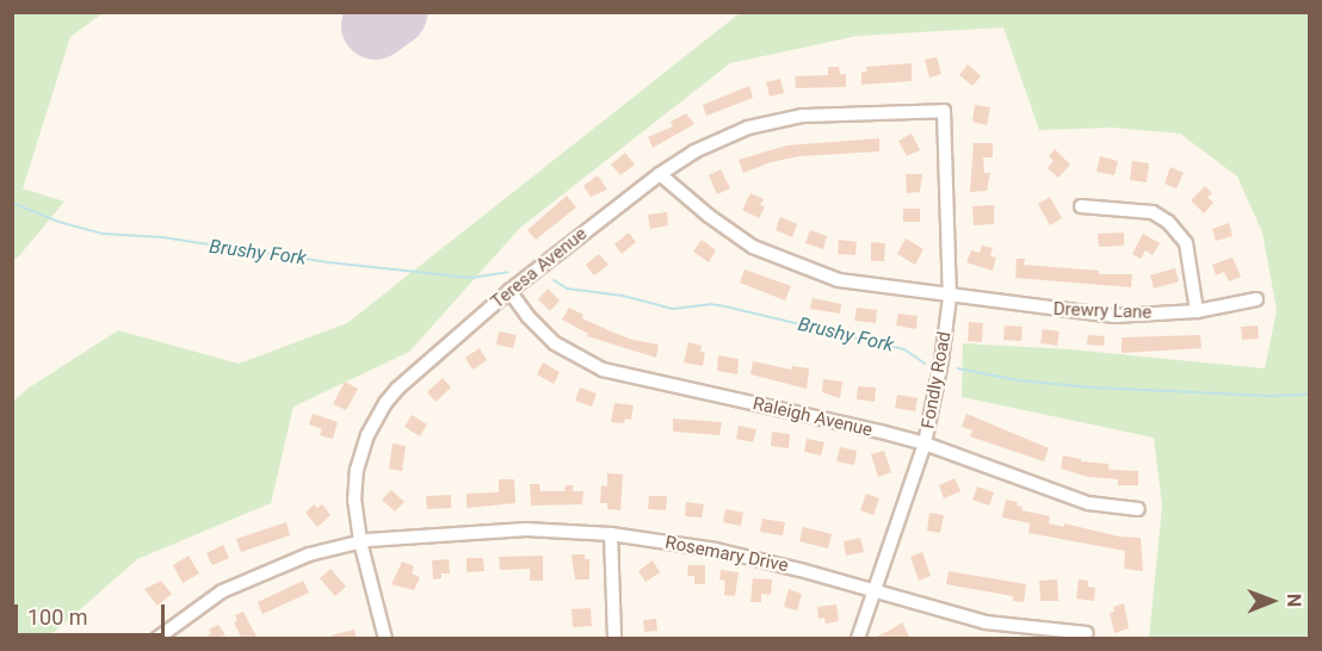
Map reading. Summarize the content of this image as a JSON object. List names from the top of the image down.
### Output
{
  "streets": {
    "street": [
      "Teresa Avenue",
      "Drewry Lane",
      "Fondly Road",
      "Raleigh Avenue",
      "Rosemary Drive"
    ]
  },
  "crossings": [
    ["Teresa Avenue", "Drewry Lane"],
    ["Teresa Avenue", "Fondly Road"],
    ["Teresa Avenue", "Raleigh Avenue"],
    ["Teresa Avenue", "Rosemary Drive"],
    ["Drewry Lane", "Fondly Road"],
    ["Fondly Road", "Raleigh Avenue"],
    ["Fondly Road", "Rosemary Drive"]
  ],
  "water": ["Brushy Fork"],
  "scale_bar": "100 m",
  "north": "right"
}
